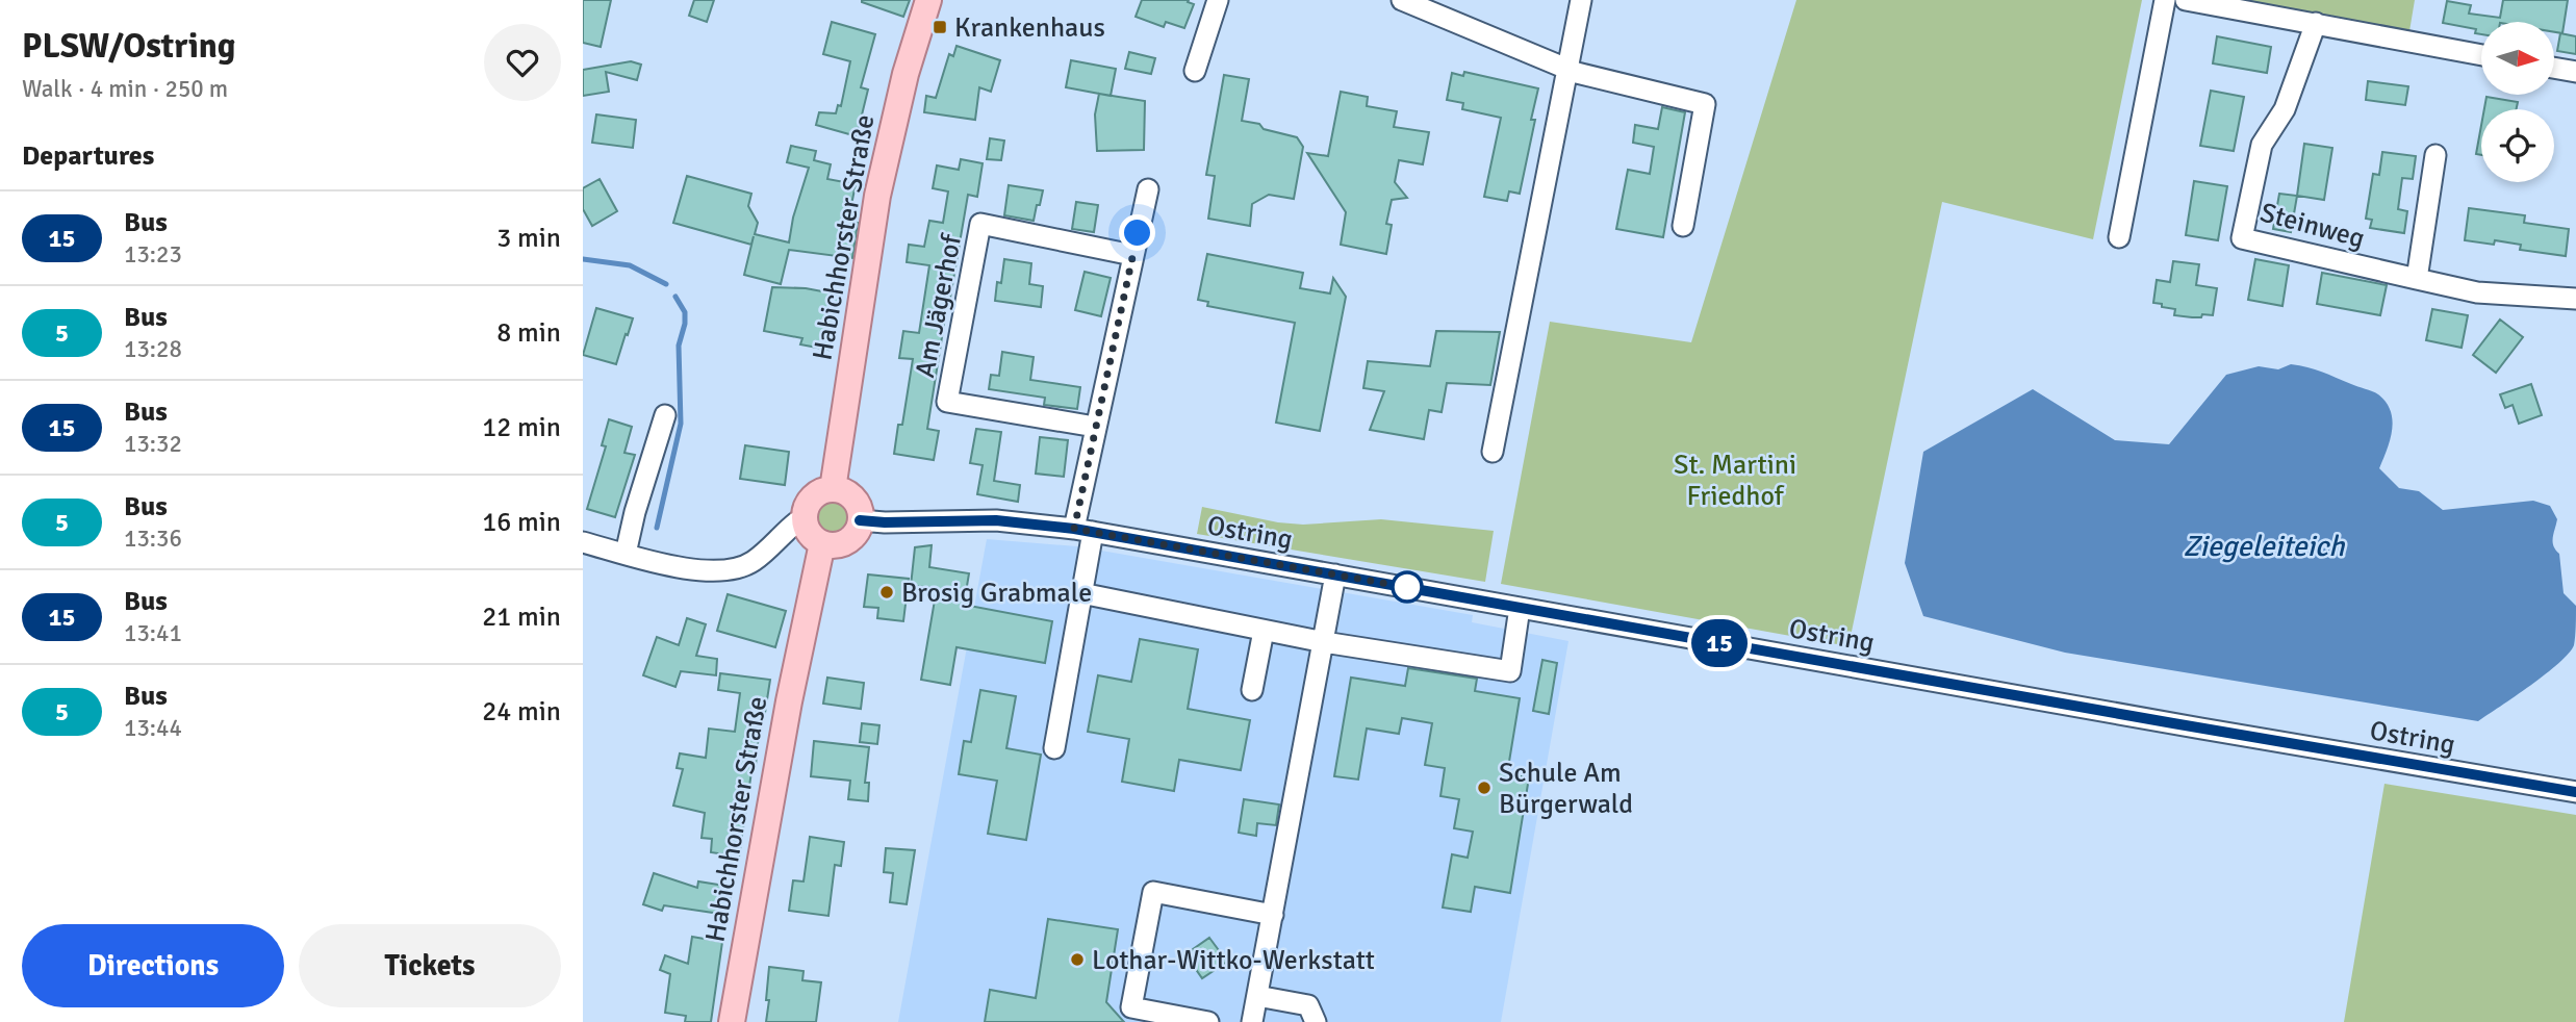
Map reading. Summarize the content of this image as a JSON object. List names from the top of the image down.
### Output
{
  "streets": {
    "main road": ["Habichhorster Straße"],
    "street": ["Steinweg", "Am Jägerhof", "Ostring"]
  },
  "crossings": [
    ["Habichhorster Straße", "Ostring"]
  ],
  "water": ["Ziegeleiteich"],
  "parks": ["St. Martini Friedhof"],
  "places": {
    "transit": ["Krankenhaus"],
    "other": ["Brosig Grabmale", "Schule Am Bürgerwald", "Lothar-Wittko-Werkstatt"]
  },
  "lines": ["bus line 15"],
  "north": "right",
  "page": {
    "heading": [
      ["PLSW/Ostring", "Walk · 4 min · 250 m"],
      "Departures"
    ],
    "on_map": "15",
    "list": [
      {
        "mark": "15",
        "name": "Bus",
        "note": "13:23",
        "value": "3 min"
      },
      {
        "mark": "5",
        "name": "Bus",
        "note": "13:28",
        "value": "8 min"
      },
      {
        "mark": "15",
        "name": "Bus",
        "note": "13:32",
        "value": "12 min"
      },
      {
        "mark": "5",
        "name": "Bus",
        "note": "13:36",
        "value": "16 min"
      },
      {
        "mark": "15",
        "name": "Bus",
        "note": "13:41",
        "value": "21 min"
      },
      {
        "mark": "5",
        "name": "Bus",
        "note": "13:44",
        "value": "24 min"
      }
    ],
    "buttons": ["Directions", "Tickets"]
  }
}
